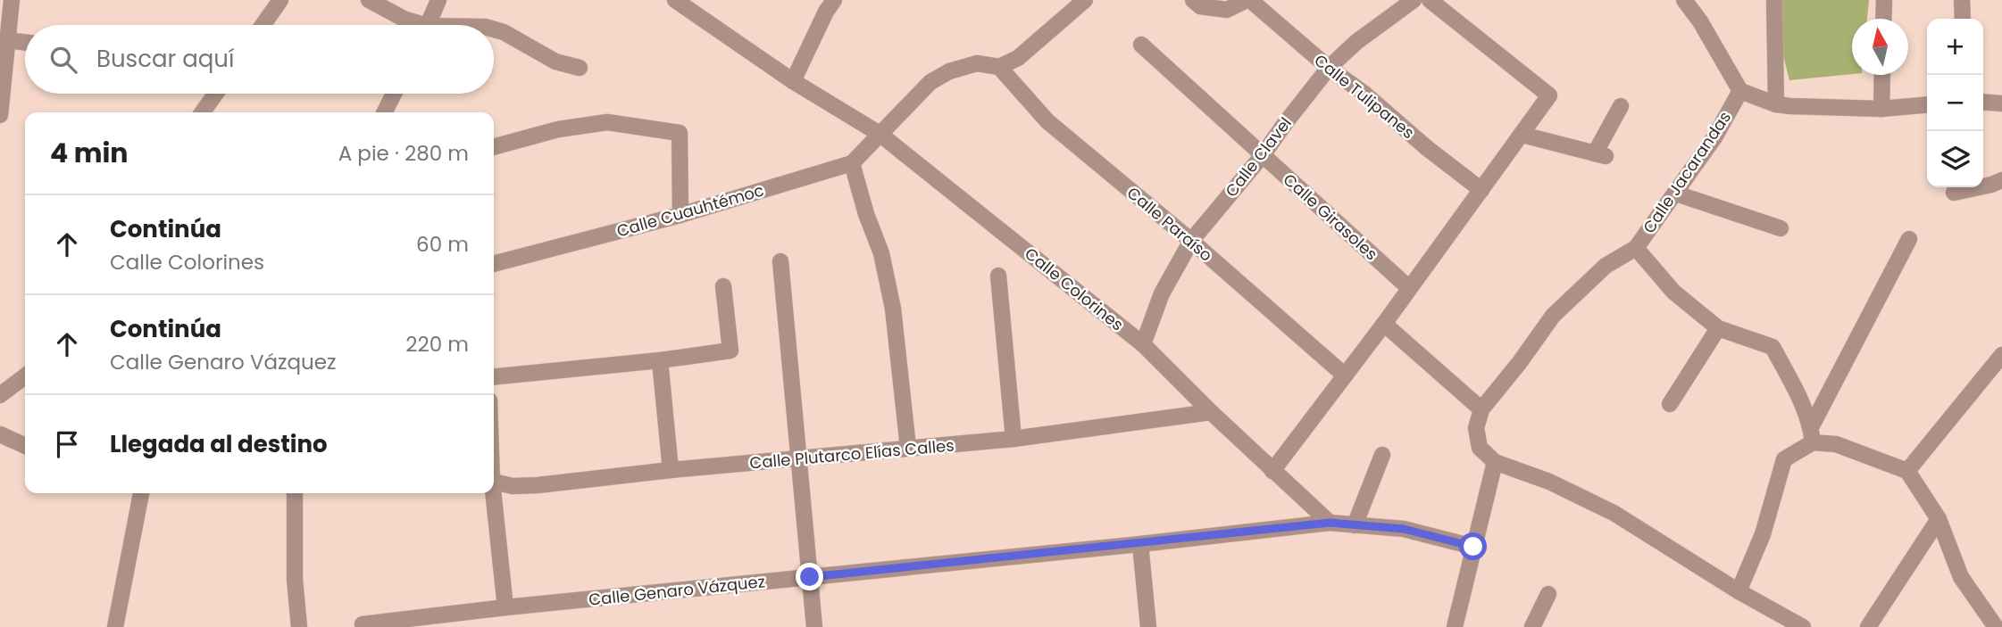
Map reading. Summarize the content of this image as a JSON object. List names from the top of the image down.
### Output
{
  "streets": {
    "street": [
      "Calle Tulipanes",
      "Calle Clavel",
      "Calle Jacarandas",
      "Calle Cuauhtémoc",
      "Calle Girasoles",
      "Calle Paraíso",
      "Calle Colorines",
      "Calle Plutarco Elías Calles",
      "Calle Genaro Vázquez"
    ]
  },
  "crossings": [
    ["Calle Tulipanes", "Calle Clavel"],
    ["Calle Clavel", "Calle Girasoles"],
    ["Calle Clavel", "Calle Paraíso"],
    ["Calle Clavel", "Calle Colorines"],
    ["Calle Cuauhtémoc", "Calle Paraíso"],
    ["Calle Cuauhtémoc", "Calle Colorines"],
    ["Calle Colorines", "Calle Plutarco Elías Calles"],
    ["Calle Colorines", "Calle Genaro Vázquez"]
  ],
  "north": "top",
  "page": {
    "map_buttons": ["+", "−"],
    "search": "Buscar aquí",
    "heading": ["4 min", "A pie · 280 m"],
    "list": [
      ["Continúa", "Calle Colorines", "60 m"],
      ["Continúa", "Calle Genaro Vázquez", "220 m"],
      "Llegada al destino"
    ]
  }
}
